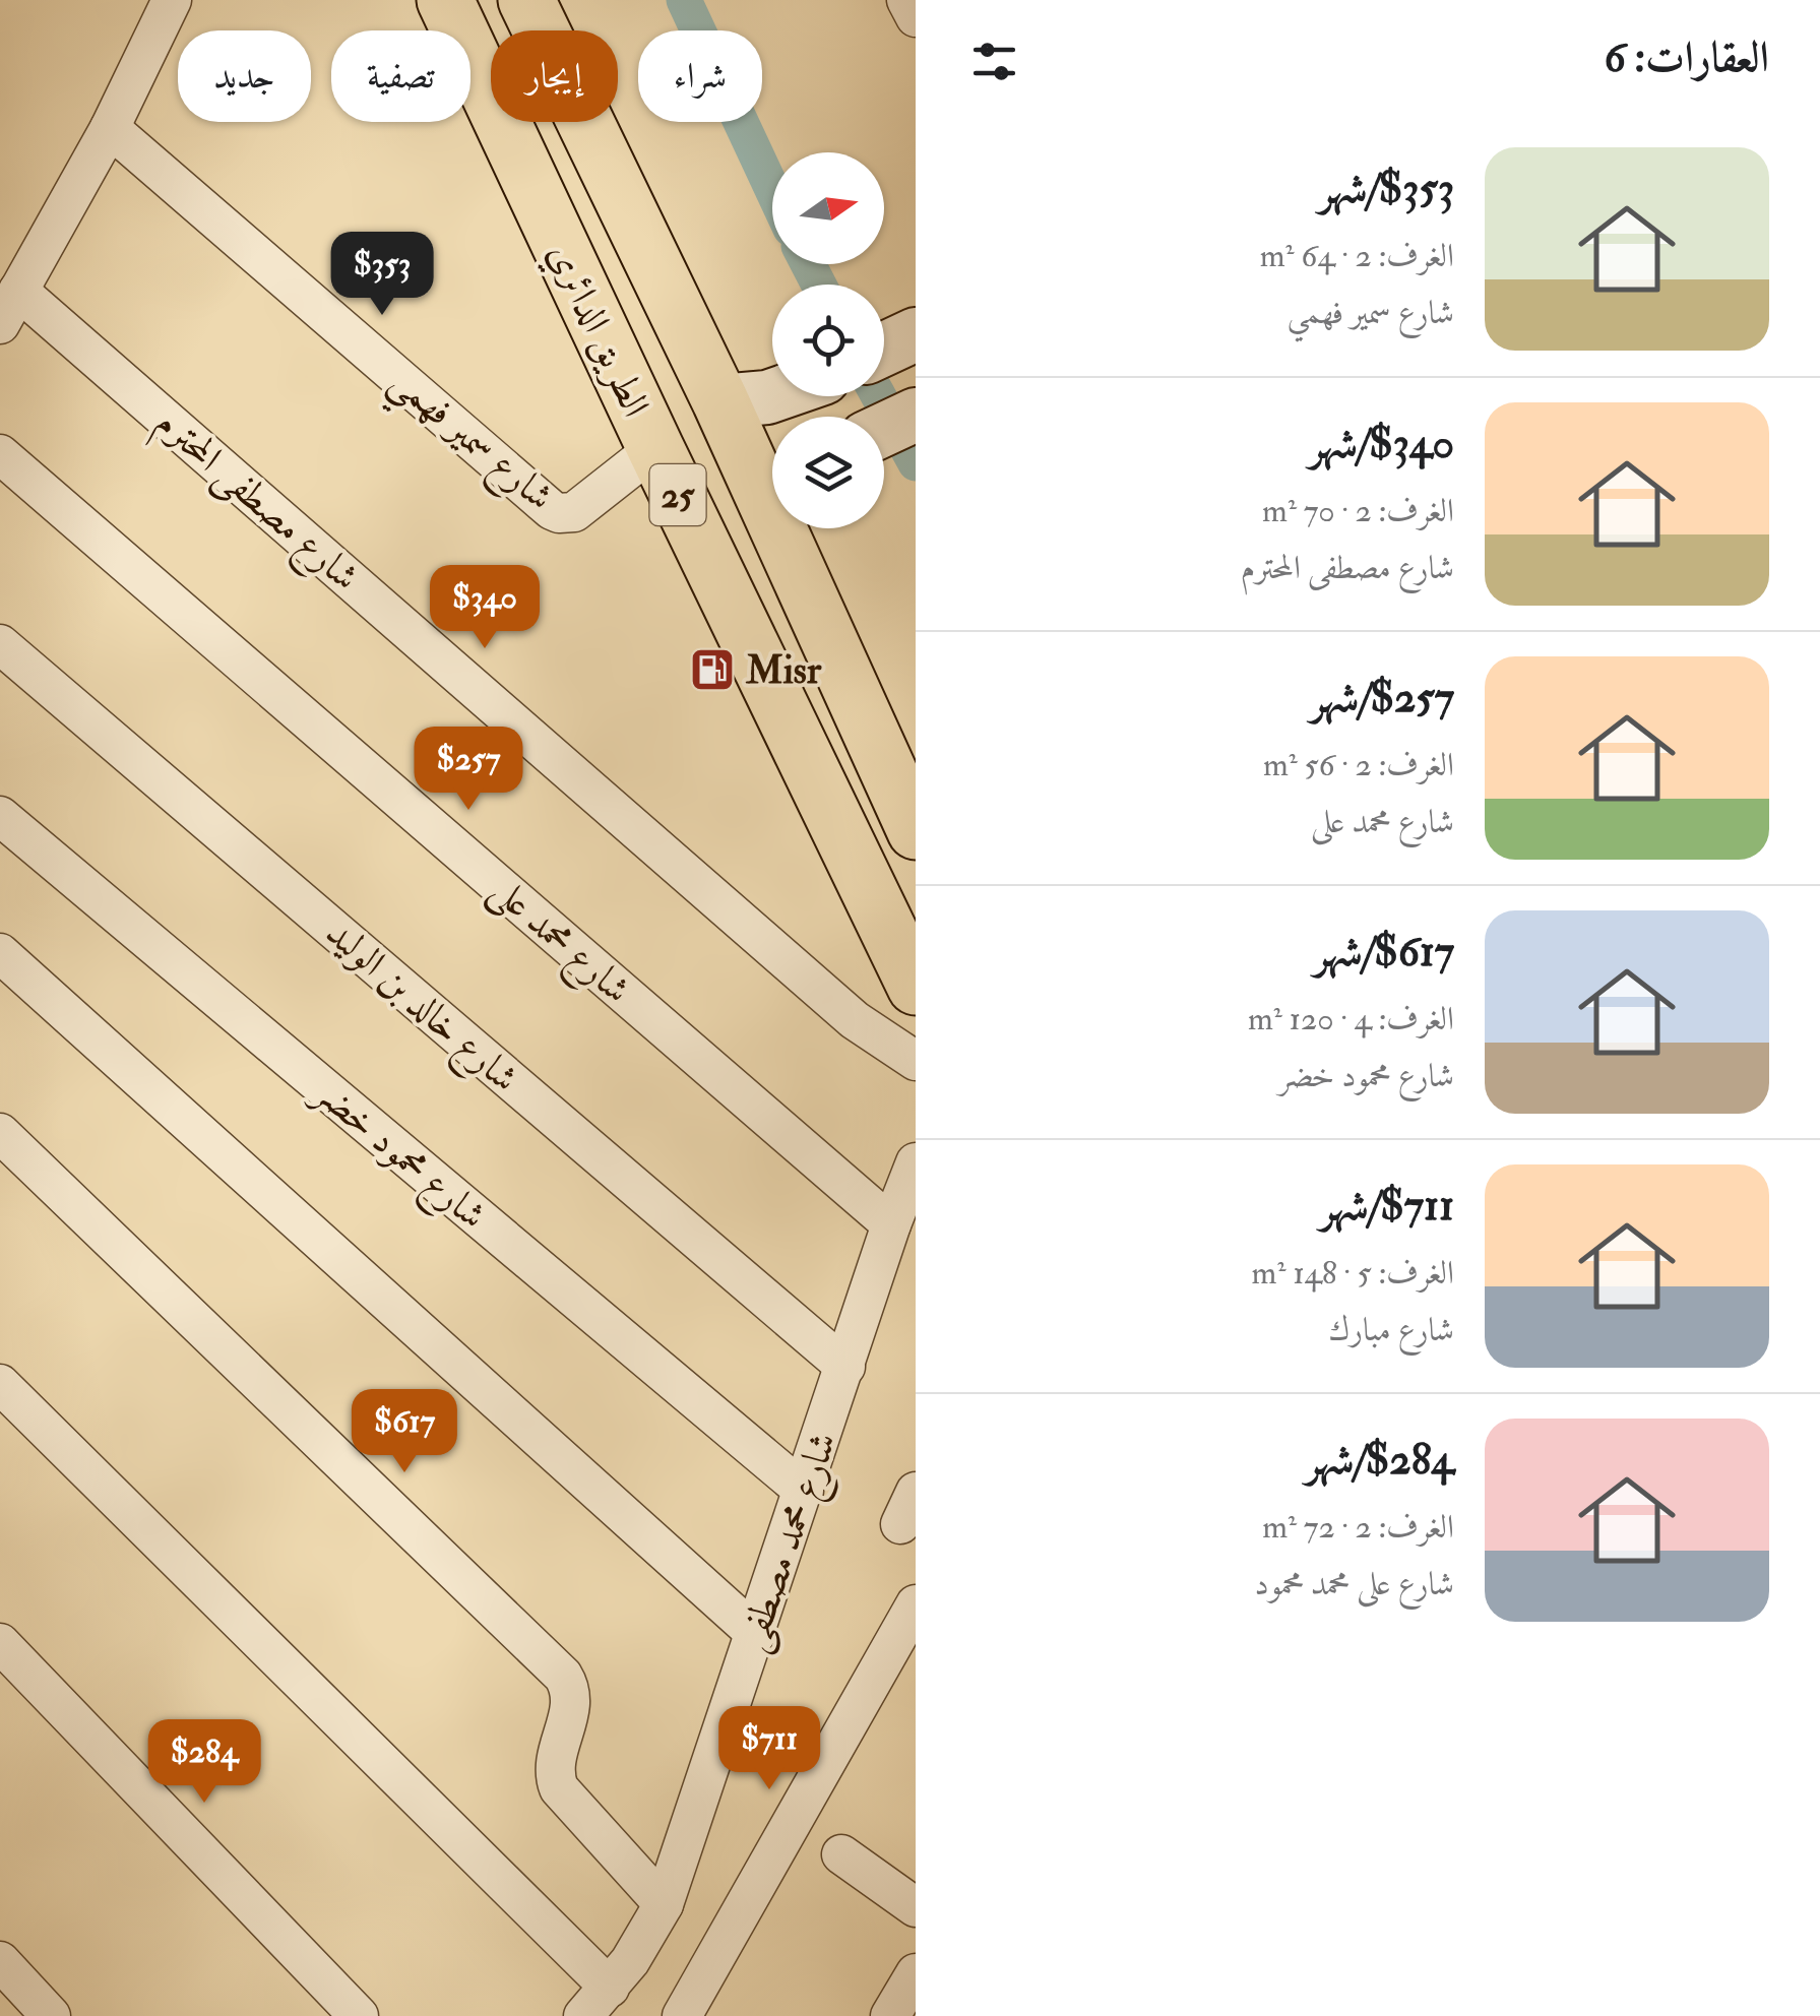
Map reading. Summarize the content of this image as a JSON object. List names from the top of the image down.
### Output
{
  "streets": {
    "highway": ["الطريق الدائري", "25"],
    "street": [
      "شارع سمير فهمي",
      "شارع مصطفى المحترم",
      "شارع محمد على",
      "شارع خالد بن الوليد",
      "شارع محمود خضر",
      "شارع محمد مصطفى"
    ]
  },
  "crossings": [
    ["الطريق الدائري", "شارع سمير فهمي"],
    ["شارع محمد على", "شارع محمد مصطفى"],
    ["شارع خالد بن الوليد", "شارع محمد مصطفى"],
    ["شارع محمود خضر", "شارع محمد مصطفى"]
  ],
  "places": {
    "fuel station": ["Misr"]
  },
  "north": "right",
  "page": {
    "heading": "العقارات: 6",
    "chip": [
      "شراء",
      "إيجار",
      "تصفية",
      "جديد"
    ],
    "list": [
      {
        "name": "$353/شهر",
        "note": "الغرف: 2 · 64 m² · شارع سمير فهمي"
      },
      {
        "name": "$340/شهر",
        "note": "الغرف: 2 · 70 m² · شارع مصطفى المحترم"
      },
      {
        "name": "$257/شهر",
        "note": "الغرف: 2 · 56 m² · شارع محمد على"
      },
      {
        "name": "$617/شهر",
        "note": "الغرف: 4 · 120 m² · شارع محمود خضر"
      },
      {
        "name": "$711/شهر",
        "note": "الغرف: 5 · 148 m² · شارع مبارك"
      },
      {
        "name": "$284/شهر",
        "note": "الغرف: 2 · 72 m² · شارع على محمد محمود"
      }
    ],
    "price": [
      "$353",
      "$340",
      "$257",
      "$617",
      "$711",
      "$284"
    ]
  }
}
